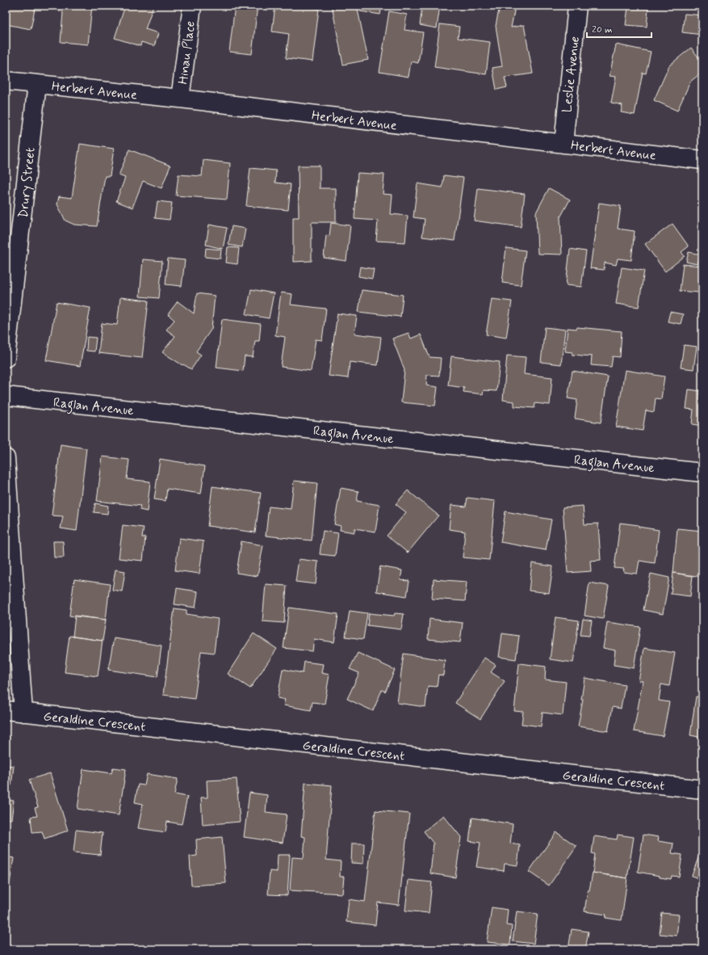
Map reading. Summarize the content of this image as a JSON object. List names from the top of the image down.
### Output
{
  "streets": {
    "street": [
      "Hinau Place",
      "Leslie Avenue",
      "Herbert Avenue",
      "Drury Street",
      "Raglan Avenue",
      "Geraldine Crescent"
    ]
  },
  "crossings": [
    ["Hinau Place", "Herbert Avenue"],
    ["Leslie Avenue", "Herbert Avenue"],
    ["Herbert Avenue", "Drury Street"]
  ],
  "scale_bar": "20 m"
}
